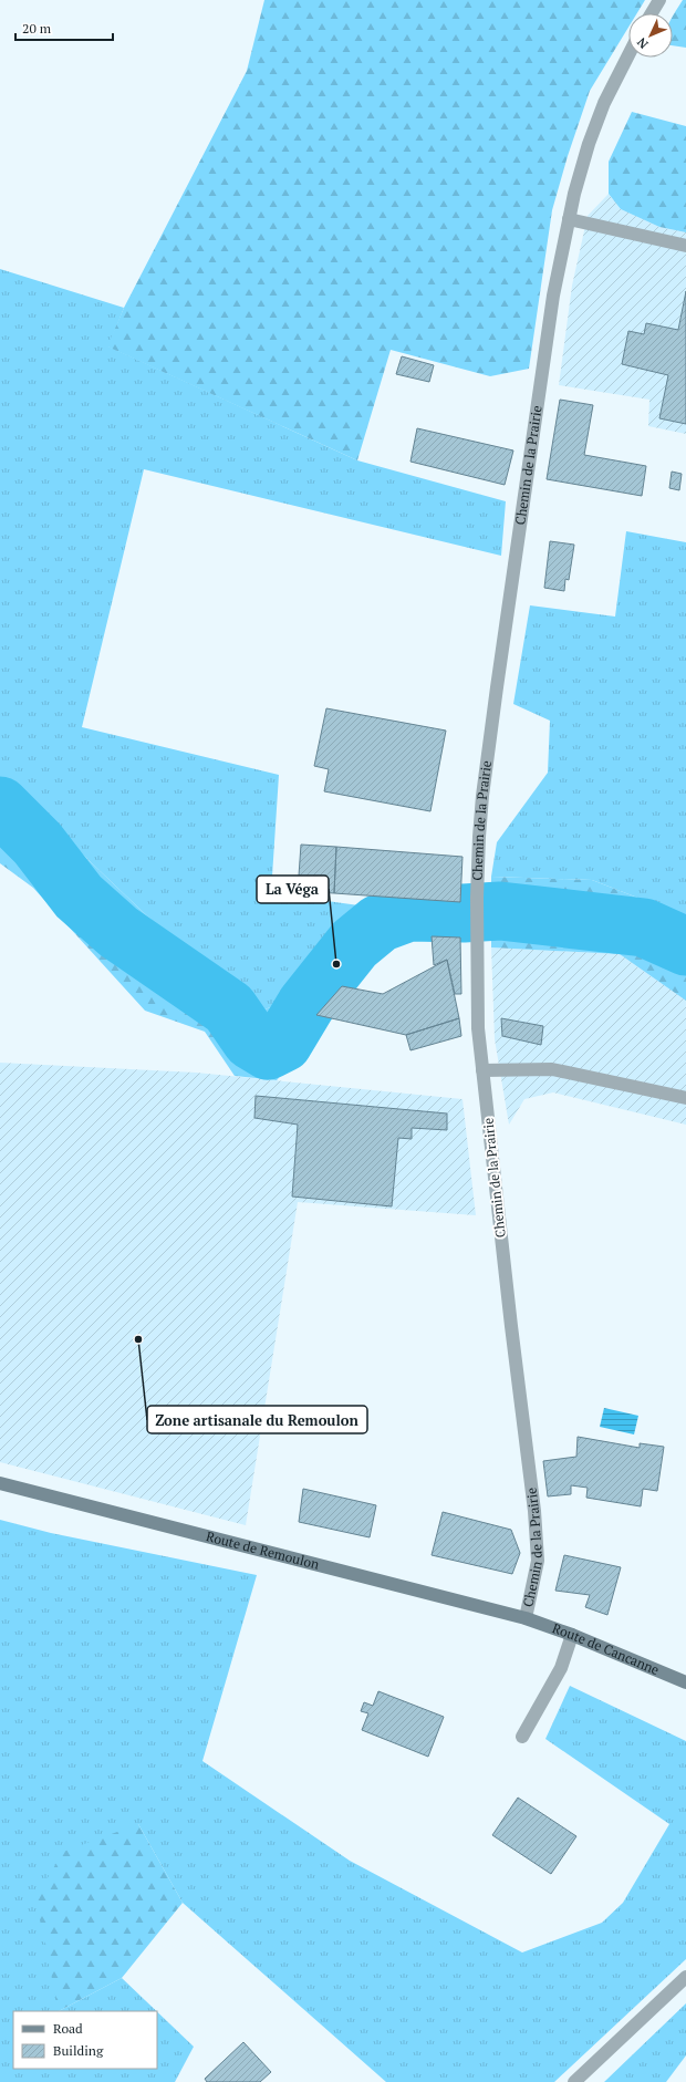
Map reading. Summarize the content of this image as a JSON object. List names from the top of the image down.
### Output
{
  "streets": {
    "main road": ["Route de Remoulon", "Route de Cancanne"],
    "street": ["Chemin de la Prairie"]
  },
  "crossings": [
    ["Chemin de la Prairie", "Route de Remoulon"],
    ["Chemin de la Prairie", "Route de Cancanne"],
    ["Route de Remoulon", "Route de Cancanne"]
  ],
  "places": ["La Véga", "Zone artisanale du Remoulon"],
  "legend": ["Road", "Building"],
  "scale_bar": "20 m",
  "north": "bottom left"
}
